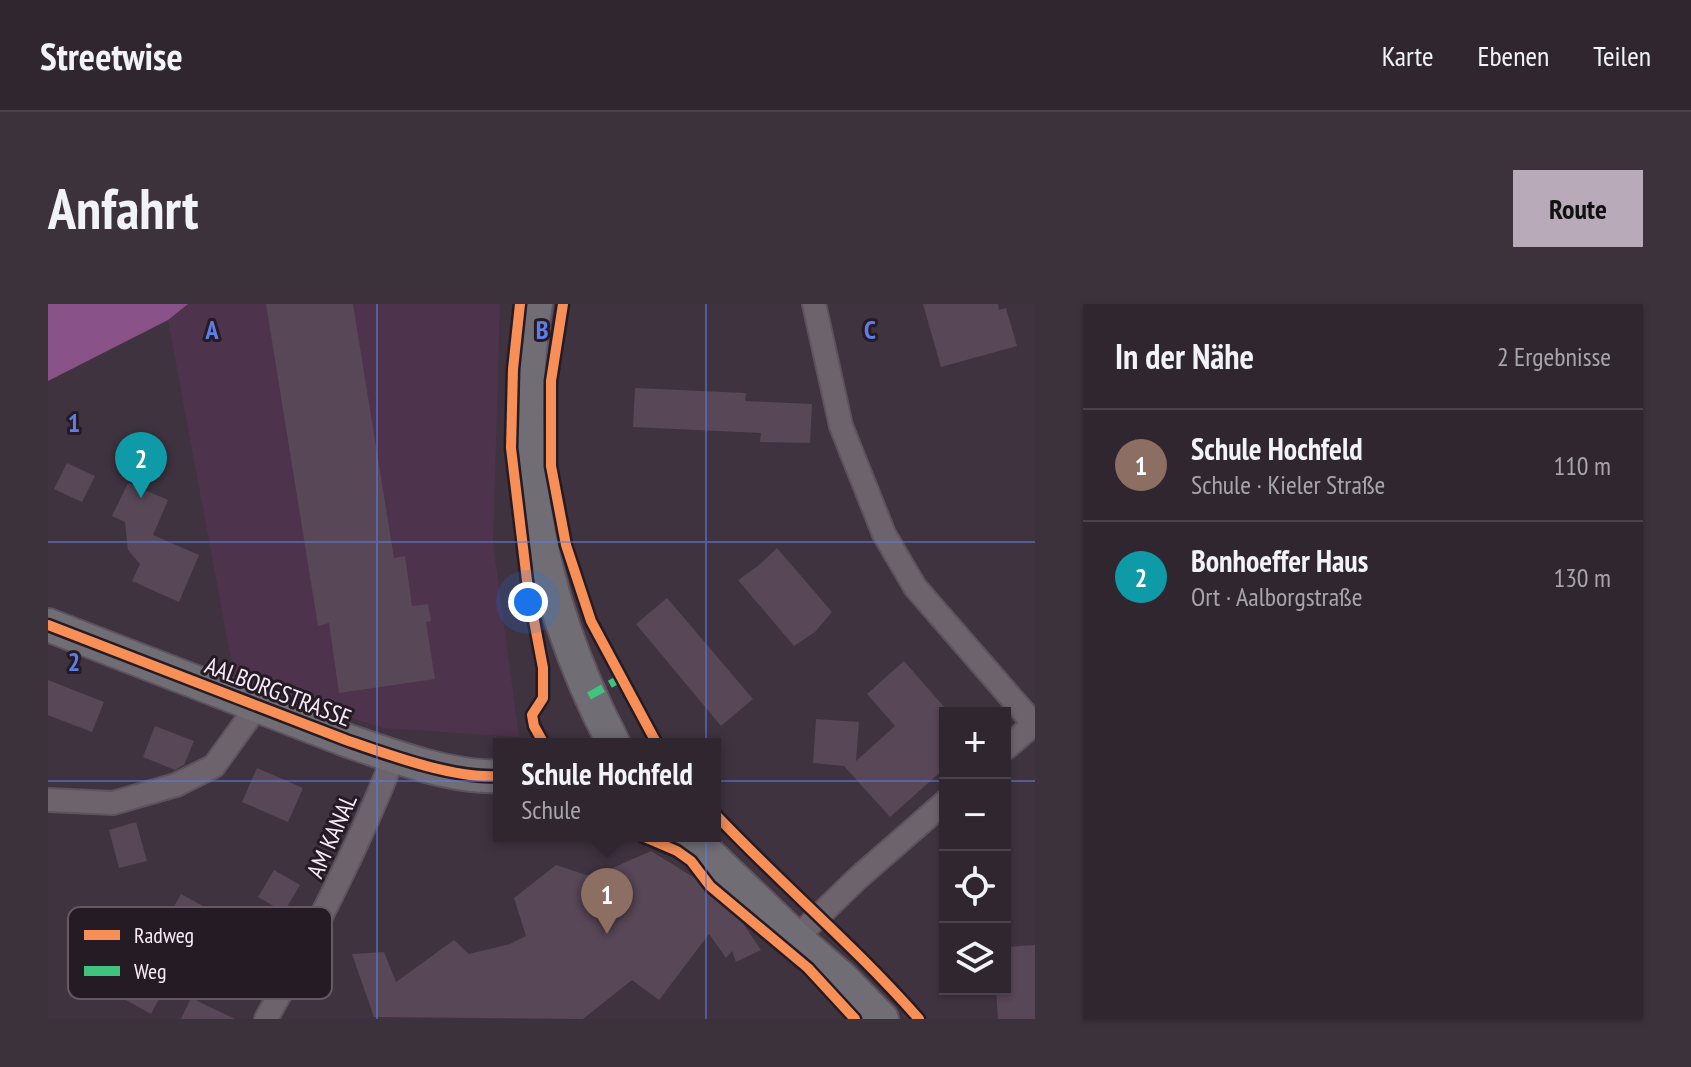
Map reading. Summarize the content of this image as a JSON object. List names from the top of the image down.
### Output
{
  "streets": {
    "main road": ["AALBORGSTRASSE"],
    "street": ["AM KANAL"]
  },
  "crossings": [
    ["AALBORGSTRASSE", "AM KANAL"]
  ],
  "legend": ["Radweg", "Weg"],
  "page": {
    "header": "Streetwise",
    "nav": ["Karte", "Ebenen", "Teilen"],
    "buttons": "Route",
    "title": "Anfahrt",
    "heading": ["In der Nähe", "2 Ergebnisse"],
    "list": [
      {
        "mark": "1",
        "name": "Schule Hochfeld",
        "note": "Schule · Kieler Straße",
        "value": "110 m"
      },
      {
        "mark": "2",
        "name": "Bonhoeffer Haus",
        "note": "Ort · Aalborgstraße",
        "value": "130 m"
      }
    ],
    "pins": ["2", "1"],
    "map_buttons": ["+", "−"],
    "popup": ["Schule Hochfeld", "Schule"]
  },
  "grid": {
    "columns": ["A", "B", "C"],
    "rows": ["1", "2"]
  }
}
